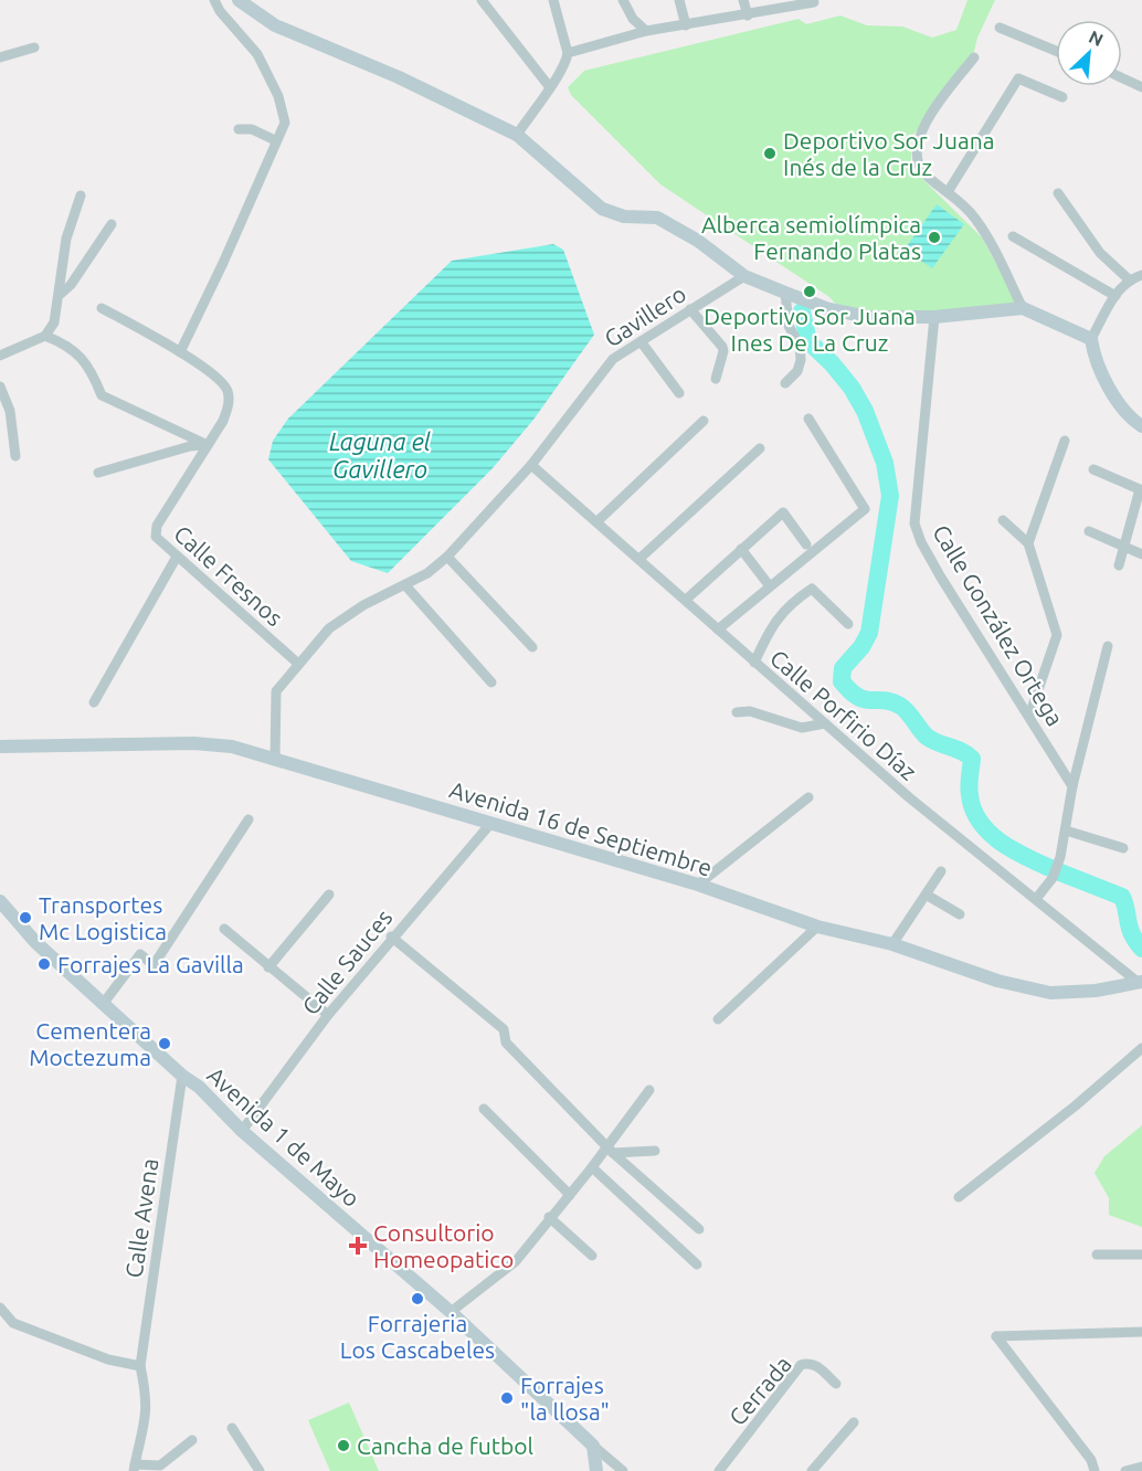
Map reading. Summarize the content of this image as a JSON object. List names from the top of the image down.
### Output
{
  "streets": {
    "main road": ["Avenida 16 de Septiembre", "Avenida 1 de Mayo"],
    "street": [
      "Gavillero",
      "Calle Fresnos",
      "Calle González Ortega",
      "Calle Porfirio Díaz",
      "Calle Sauces",
      "Calle Avena",
      "Cerrada"
    ]
  },
  "crossings": [
    ["Gavillero", "Calle Fresnos"],
    ["Gavillero", "Calle Porfirio Díaz"],
    ["Gavillero", "Avenida 16 de Septiembre"],
    ["Calle Porfirio Díaz", "Avenida 16 de Septiembre"],
    ["Avenida 16 de Septiembre", "Calle Sauces"],
    ["Calle Sauces", "Avenida 1 de Mayo"],
    ["Avenida 1 de Mayo", "Calle Avena"]
  ],
  "water": ["Laguna el Gavillero"],
  "places": {
    "other": [
      "Deportivo Sor Juana Inés de la Cruz",
      "Alberca semiolímpica Fernando Platas",
      "Deportivo Sor Juana Ines De La Cruz",
      "Transportes Mc Logistica",
      "Forrajes La Gavilla",
      "Cementera Moctezuma",
      "Forrajeria Los Cascabeles",
      "Forrajes \"la llosa\"",
      "Cancha de futbol"
    ],
    "health": ["Consultorio Homeopatico"]
  },
  "north": "top right"
}
